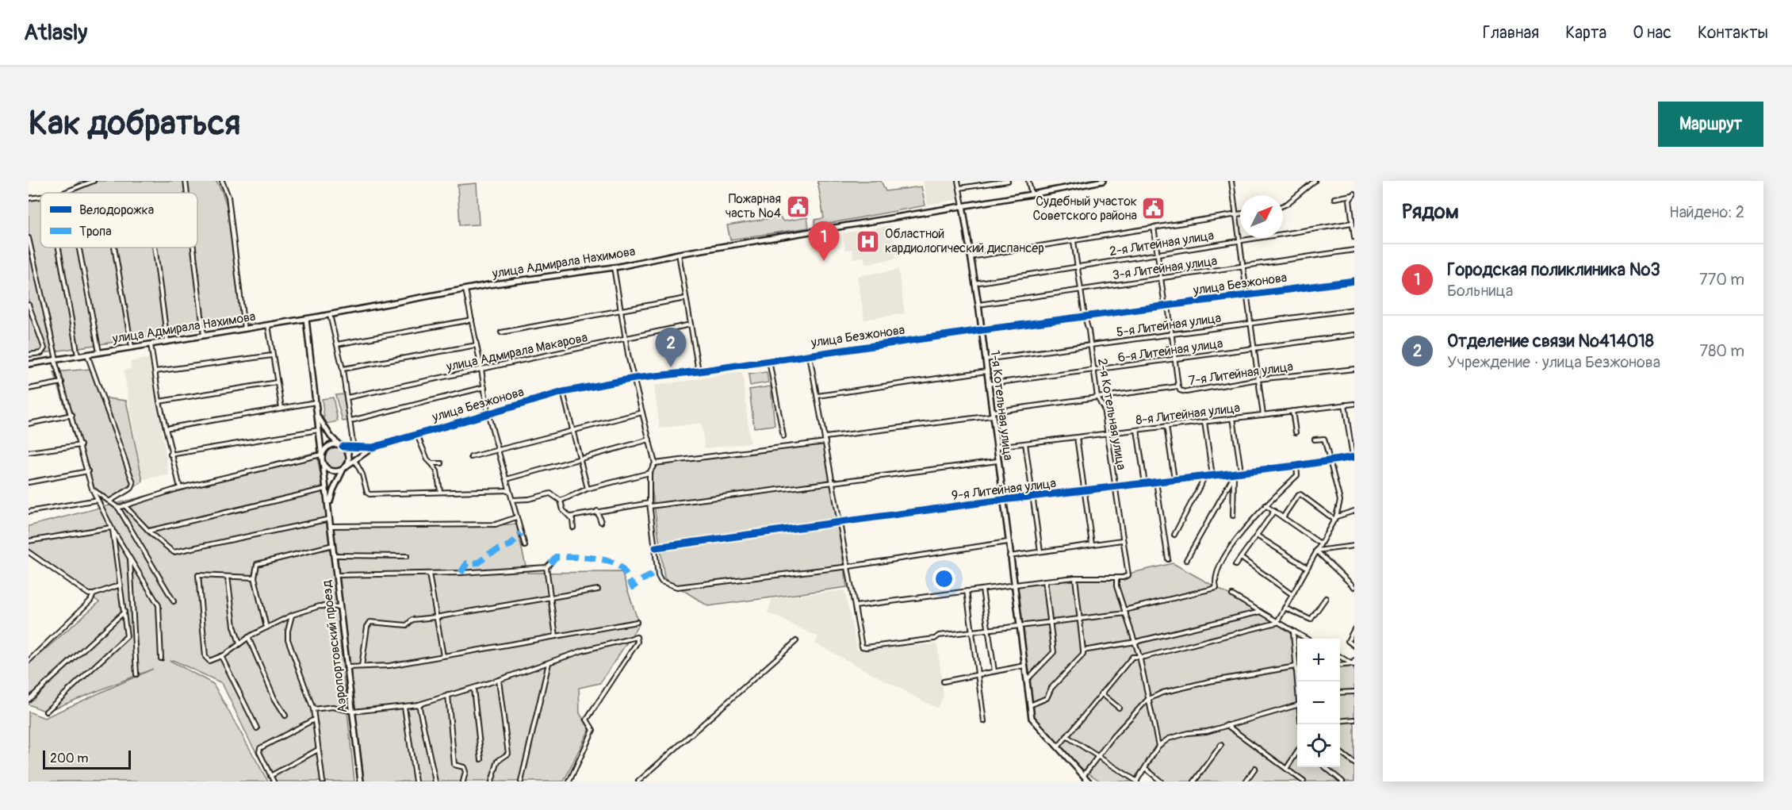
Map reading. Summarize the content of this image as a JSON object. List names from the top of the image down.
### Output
{
  "streets": {
    "main road": [
      "улица Адмирала Нахимова",
      "улица Безжонова",
      "1-я Котельная улица",
      "Аэропортовский проезд"
    ],
    "street": [
      "2-я Литейная улица",
      "3-я Литейная улица",
      "5-я Литейная улица",
      "6-я Литейная улица",
      "улица Адмирала Макарова",
      "7-я Литейная улица",
      "2-я Котельная улица",
      "8-я Литейная улица",
      "9-я Литейная улица"
    ]
  },
  "crossings": [
    ["2-я Литейная улица", "1-я Котельная улица"],
    ["2-я Литейная улица", "2-я Котельная улица"],
    ["улица Адмирала Нахимова", "1-я Котельная улица"],
    ["3-я Литейная улица", "1-я Котельная улица"],
    ["3-я Литейная улица", "2-я Котельная улица"],
    ["улица Безжонова", "1-я Котельная улица"],
    ["улица Безжонова", "2-я Котельная улица"],
    ["улица Безжонова", "Аэропортовский проезд"],
    ["5-я Литейная улица", "1-я Котельная улица"],
    ["5-я Литейная улица", "2-я Котельная улица"],
    ["6-я Литейная улица", "1-я Котельная улица"],
    ["6-я Литейная улица", "2-я Котельная улица"],
    ["7-я Литейная улица", "1-я Котельная улица"],
    ["7-я Литейная улица", "2-я Котельная улица"],
    ["1-я Котельная улица", "8-я Литейная улица"],
    ["1-я Котельная улица", "9-я Литейная улица"],
    ["2-я Котельная улица", "8-я Литейная улица"],
    ["2-я Котельная улица", "9-я Литейная улица"]
  ],
  "places": {
    "public building": ["Пожарная часть №4", "Судебный участок Советского района"],
    "hospital": ["Областной кардиологический диспансер"]
  },
  "legend": ["Велодорожка", "Тропа"],
  "scale_bar": "200 m",
  "north": "top right",
  "page": {
    "header": "Atlasly",
    "nav": [
      "Главная",
      "Карта",
      "О нас",
      "Контакты"
    ],
    "buttons": "Маршрут",
    "title": "Как добраться",
    "heading": ["Рядом", "Найдено: 2"],
    "pins": ["1", "2"],
    "list": [
      {
        "mark": "1",
        "name": "Городская поликлиника №3",
        "note": "Больница",
        "value": "770 m"
      },
      {
        "mark": "2",
        "name": "Отделение связи №414018",
        "note": "Учреждение · улица Безжонова",
        "value": "780 m"
      }
    ],
    "map_buttons": ["+", "−"],
    "scale": "200 m"
  }
}
